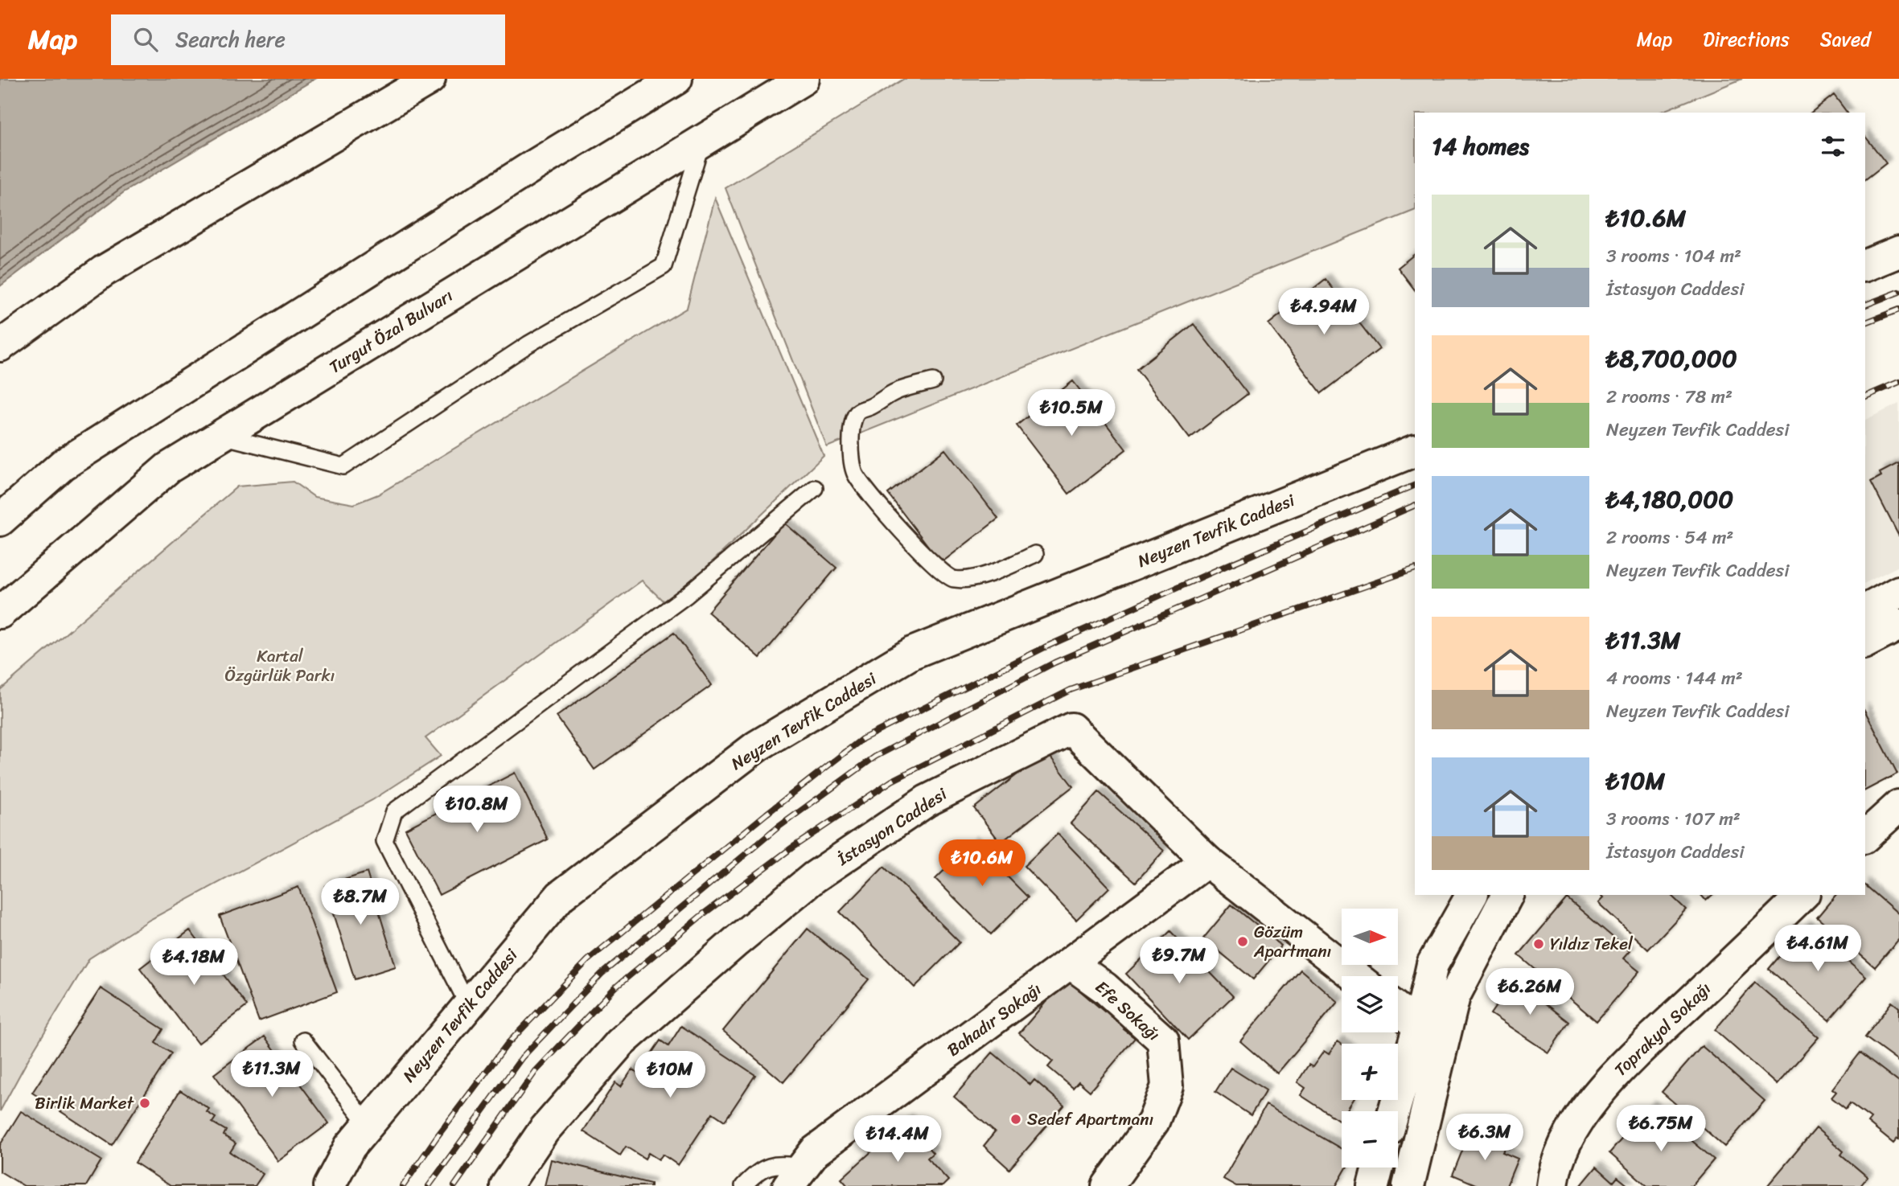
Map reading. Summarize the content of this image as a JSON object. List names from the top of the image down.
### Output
{
  "streets": {
    "main road": [
      "Turgut Özal Bulvarı",
      "Neyzen Tevfik Caddesi",
      "İstasyon Caddesi",
      "Efe Sokağı",
      "Bahadır Sokağı",
      "Toprakyol Sokağı"
    ]
  },
  "crossings": [
    ["İstasyon Caddesi", "Bahadır Sokağı"],
    ["Efe Sokağı", "Bahadır Sokağı"]
  ],
  "parks": ["Kartal Özgürlük Parkı"],
  "places": [
    "Gözüm Apartmanı",
    "Yıldız Tekel",
    "Birlik Market",
    "Sedef Apartmanı"
  ],
  "north": "right",
  "page": {
    "header": "Map",
    "search": "Search here",
    "nav": ["Map", "Directions", "Saved"],
    "heading": "14 homes",
    "list": [
      {
        "name": "₺10.6M",
        "note": "3 rooms · 104 m² · İstasyon Caddesi"
      },
      {
        "name": "₺8,700,000",
        "note": "2 rooms · 78 m² · Neyzen Tevfik Caddesi"
      },
      {
        "name": "₺4,180,000",
        "note": "2 rooms · 54 m² · Neyzen Tevfik Caddesi"
      },
      {
        "name": "₺11.3M",
        "note": "4 rooms · 144 m² · Neyzen Tevfik Caddesi"
      },
      {
        "name": "₺10M",
        "note": "3 rooms · 107 m² · İstasyon Caddesi"
      }
    ],
    "price": [
      "₺4.94M",
      "₺10.5M",
      "₺10.8M",
      "₺10.6M",
      "₺8.7M",
      "₺4.61M",
      "₺9.7M",
      "₺4.18M",
      "₺6.26M",
      "₺11.3M",
      "₺10M",
      "₺6.75M",
      "₺6.3M",
      "₺14.4M"
    ],
    "map_buttons": ["+", "−"]
  }
}
